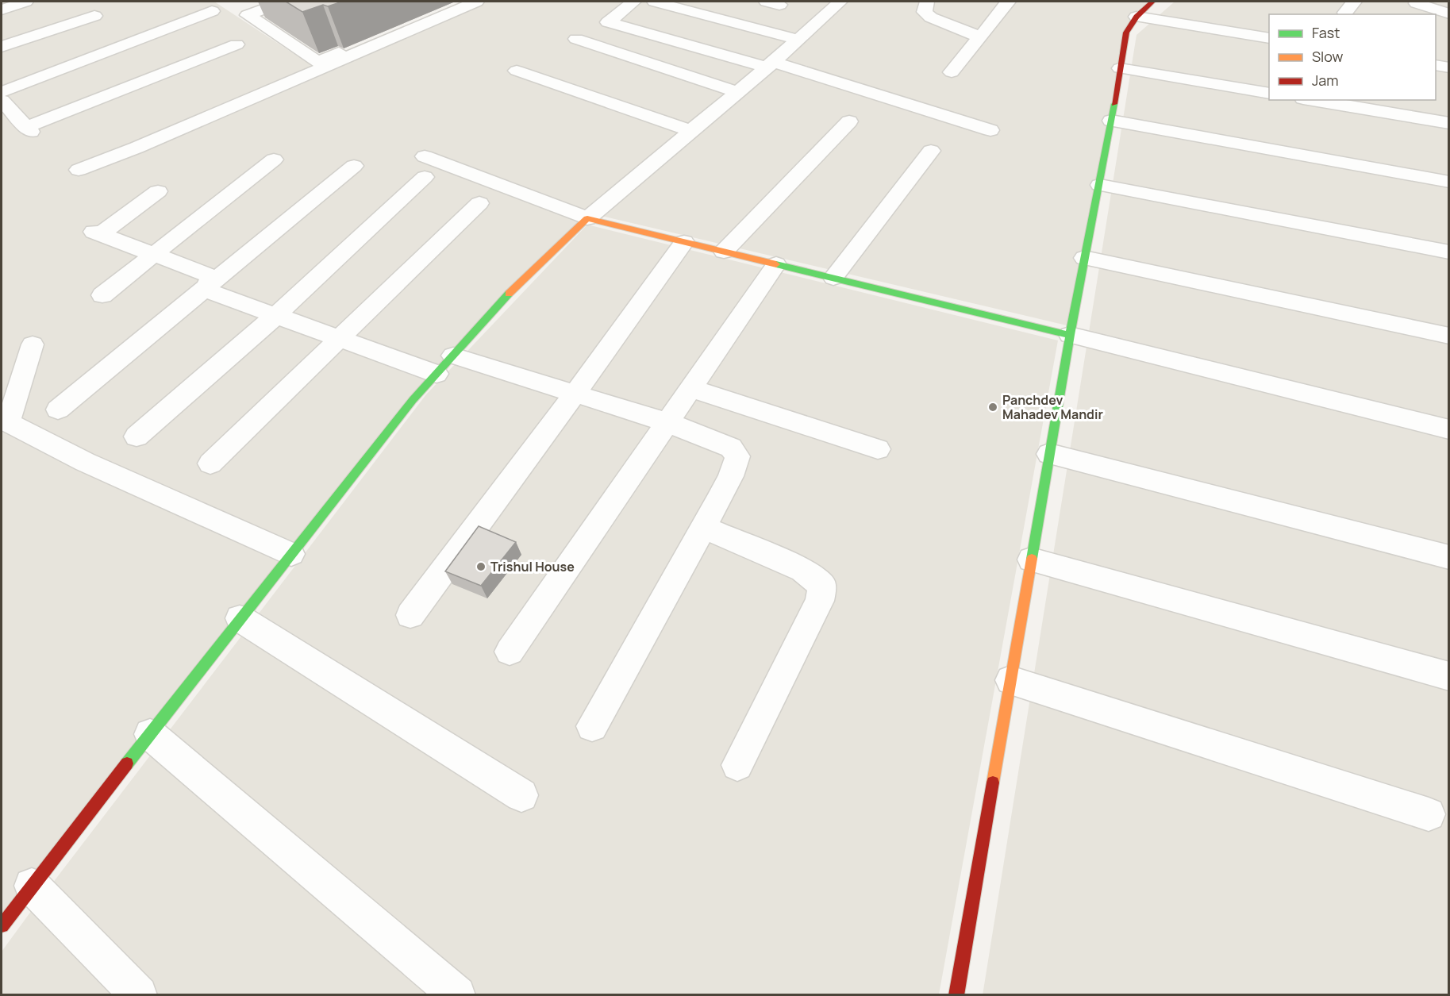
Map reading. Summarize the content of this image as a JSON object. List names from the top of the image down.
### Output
{
  "places": ["Panchdev Mahadev Mandir", "Trishul House"],
  "legend": ["Fast", "Slow", "Jam"]
}
